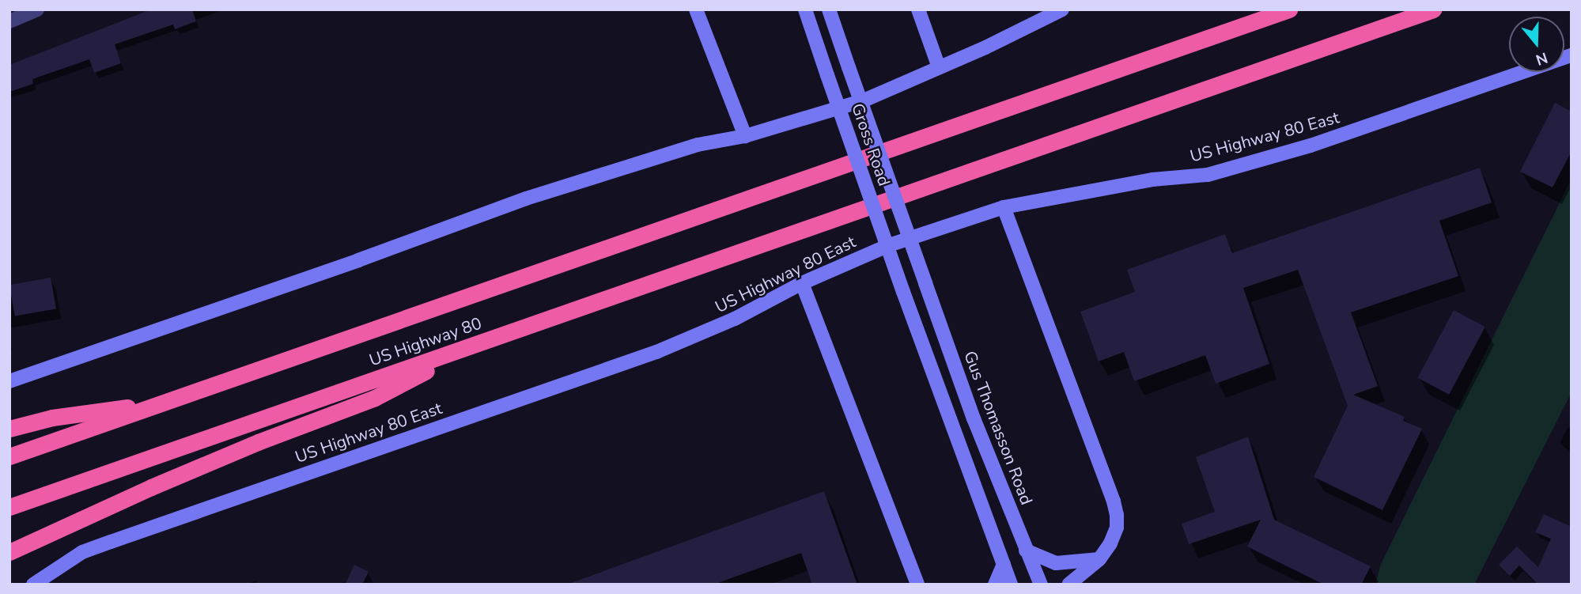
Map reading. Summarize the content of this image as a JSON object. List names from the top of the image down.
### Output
{
  "streets": {
    "highway": ["US Highway 80"],
    "main road": ["US Highway 80 East", "Gross Road", "Gus Thomasson Road"]
  },
  "crossings": [
    ["Gross Road", "Gus Thomasson Road"]
  ],
  "north": "bottom"
}
